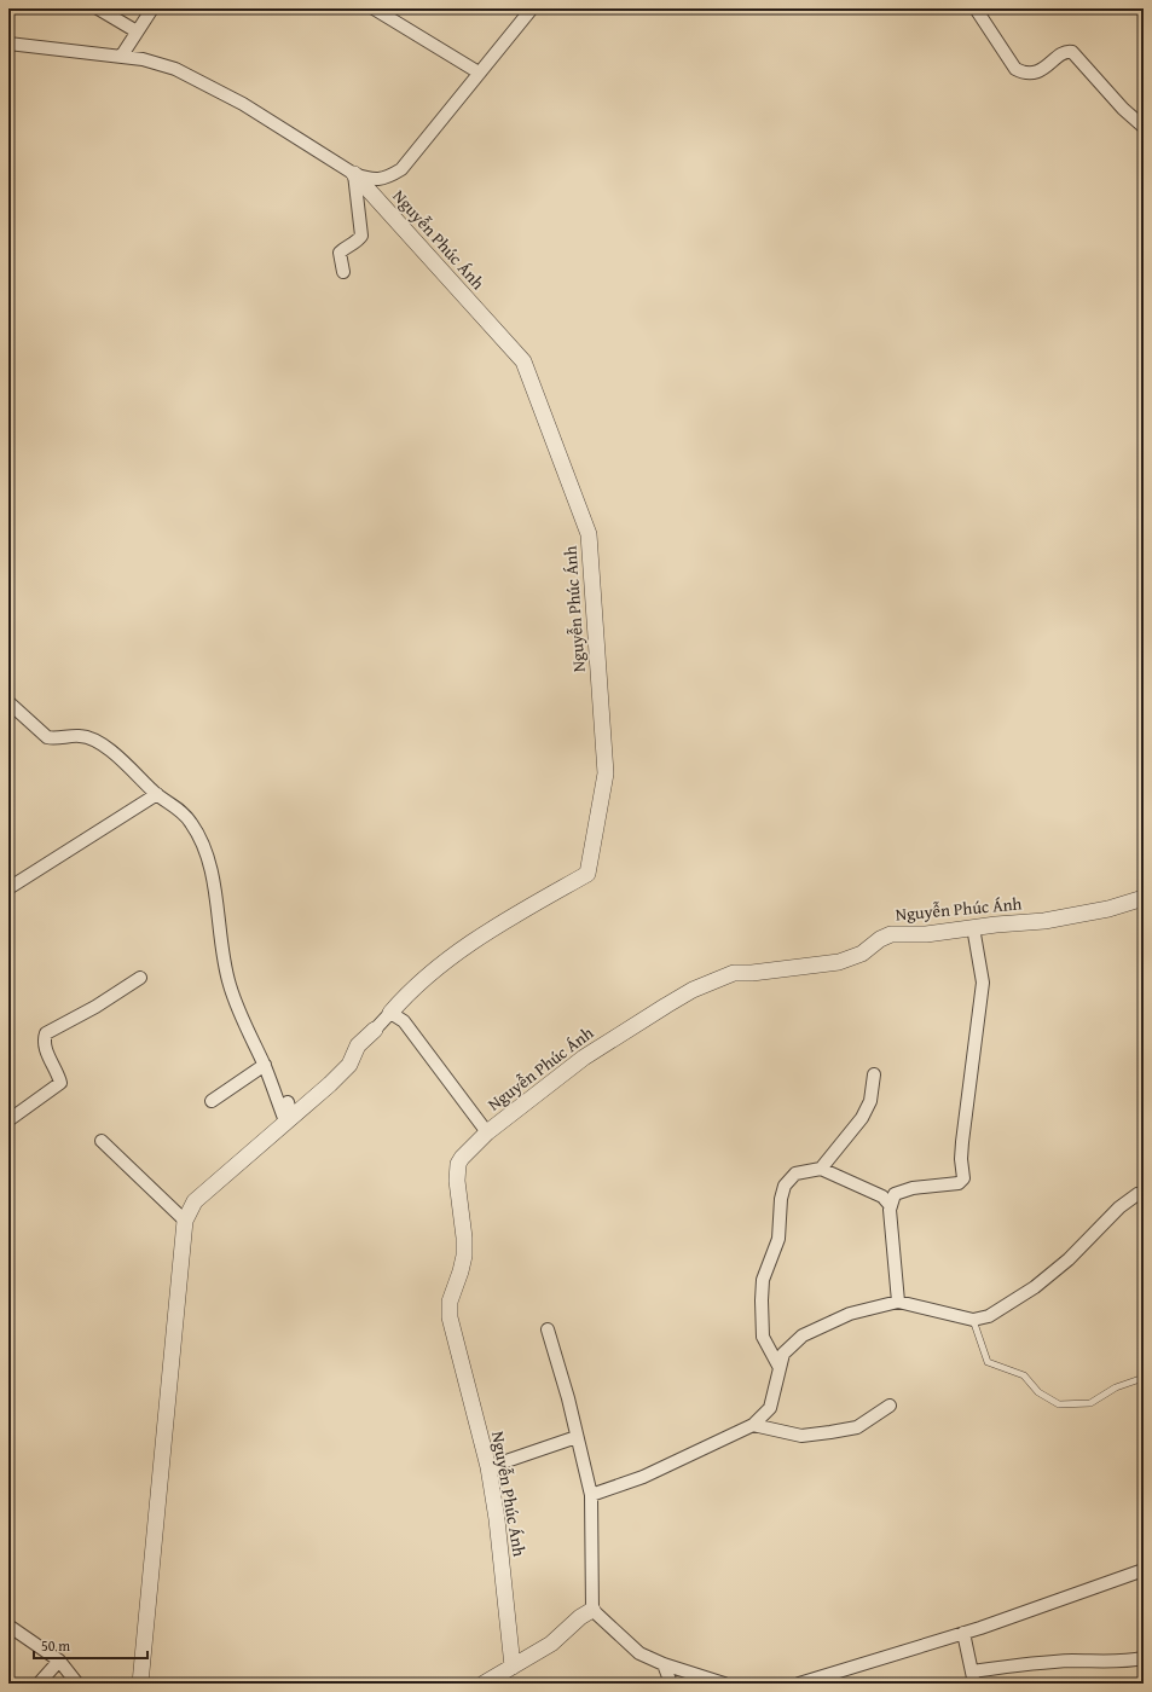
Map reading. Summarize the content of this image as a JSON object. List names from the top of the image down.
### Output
{
  "streets": {
    "street": ["Nguyễn Phúc Ánh"]
  },
  "scale_bar": "50 m"
}
